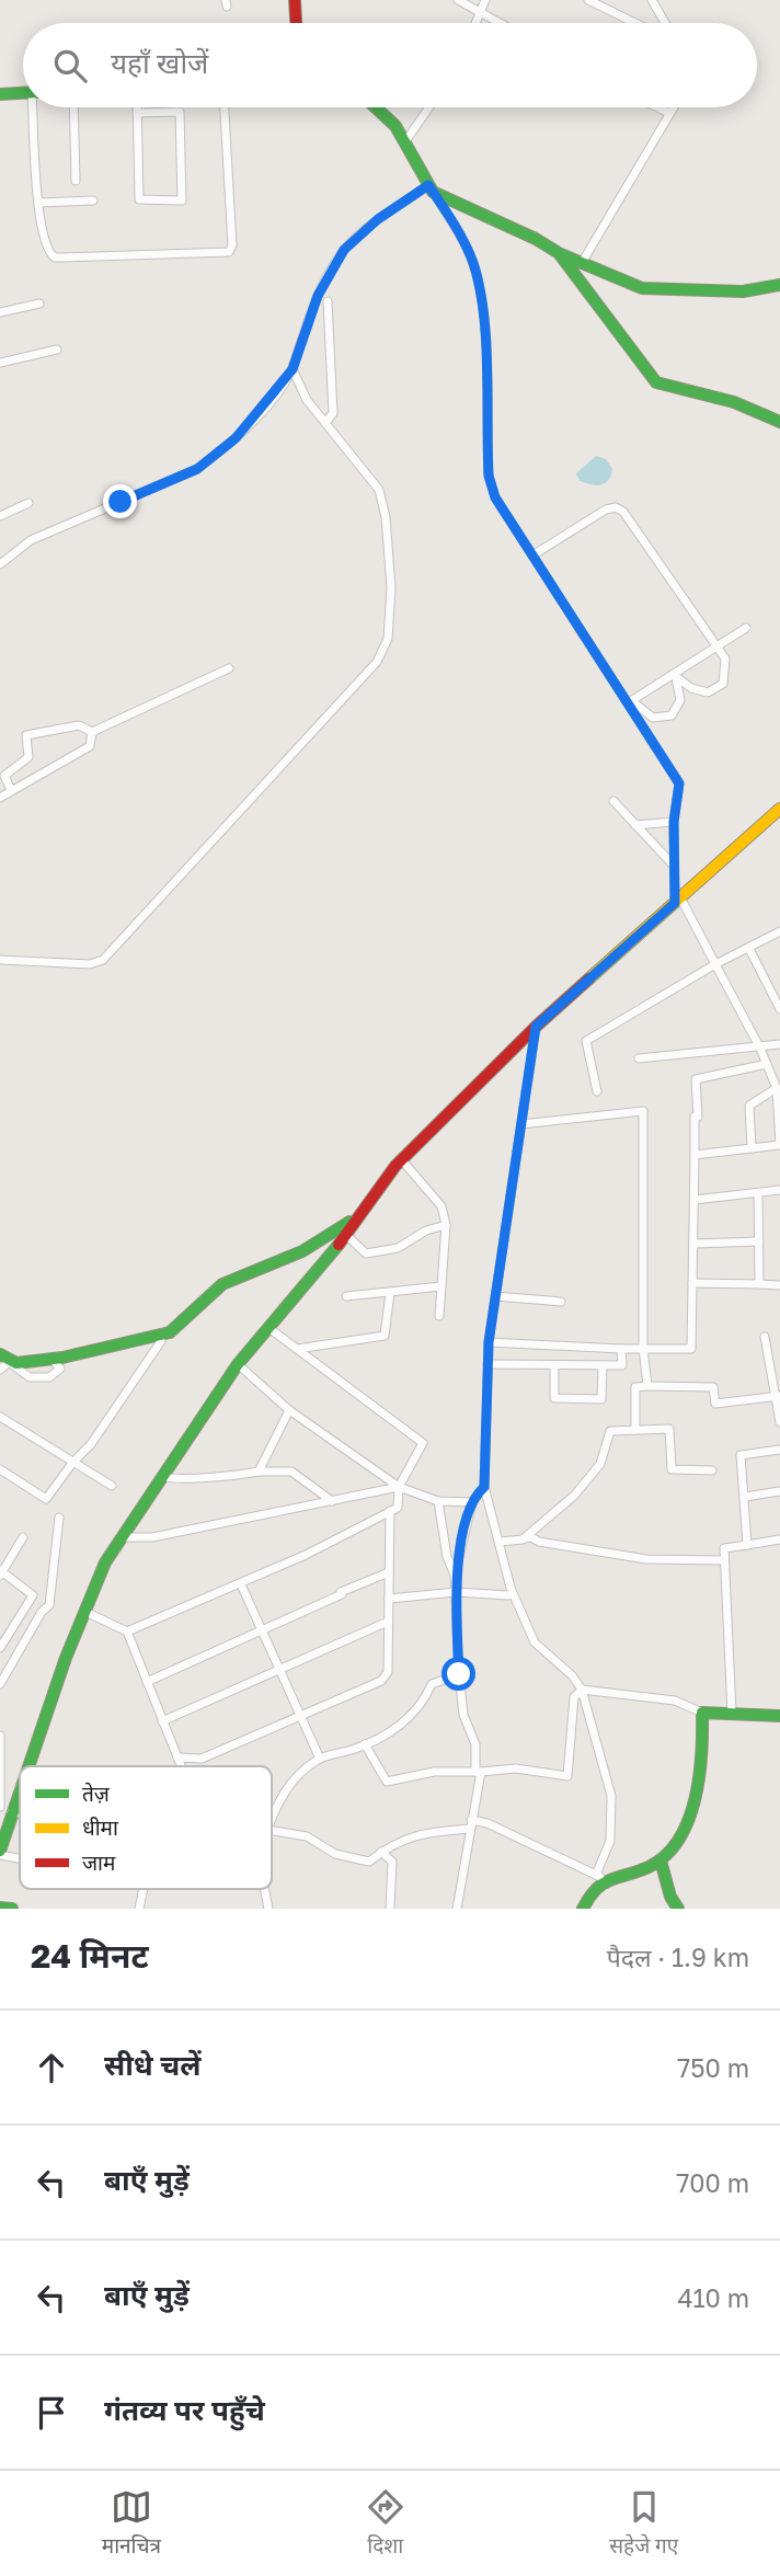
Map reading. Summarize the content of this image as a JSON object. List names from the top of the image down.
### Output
{
  "legend": ["तेज़", "धीमा", "जाम"],
  "page": {
    "search": "यहाँ खोजें",
    "heading": ["24 मिनट", "पैदल · 1.9 km"],
    "list": [
      ["सीधे चलें", "750 m"],
      ["बाएँ मुड़ें", "700 m"],
      ["बाएँ मुड़ें", "410 m"],
      "गंतव्य पर पहुँचे"
    ],
    "nav": ["मानचित्र", "दिशा", "सहेजे गए"]
  }
}
